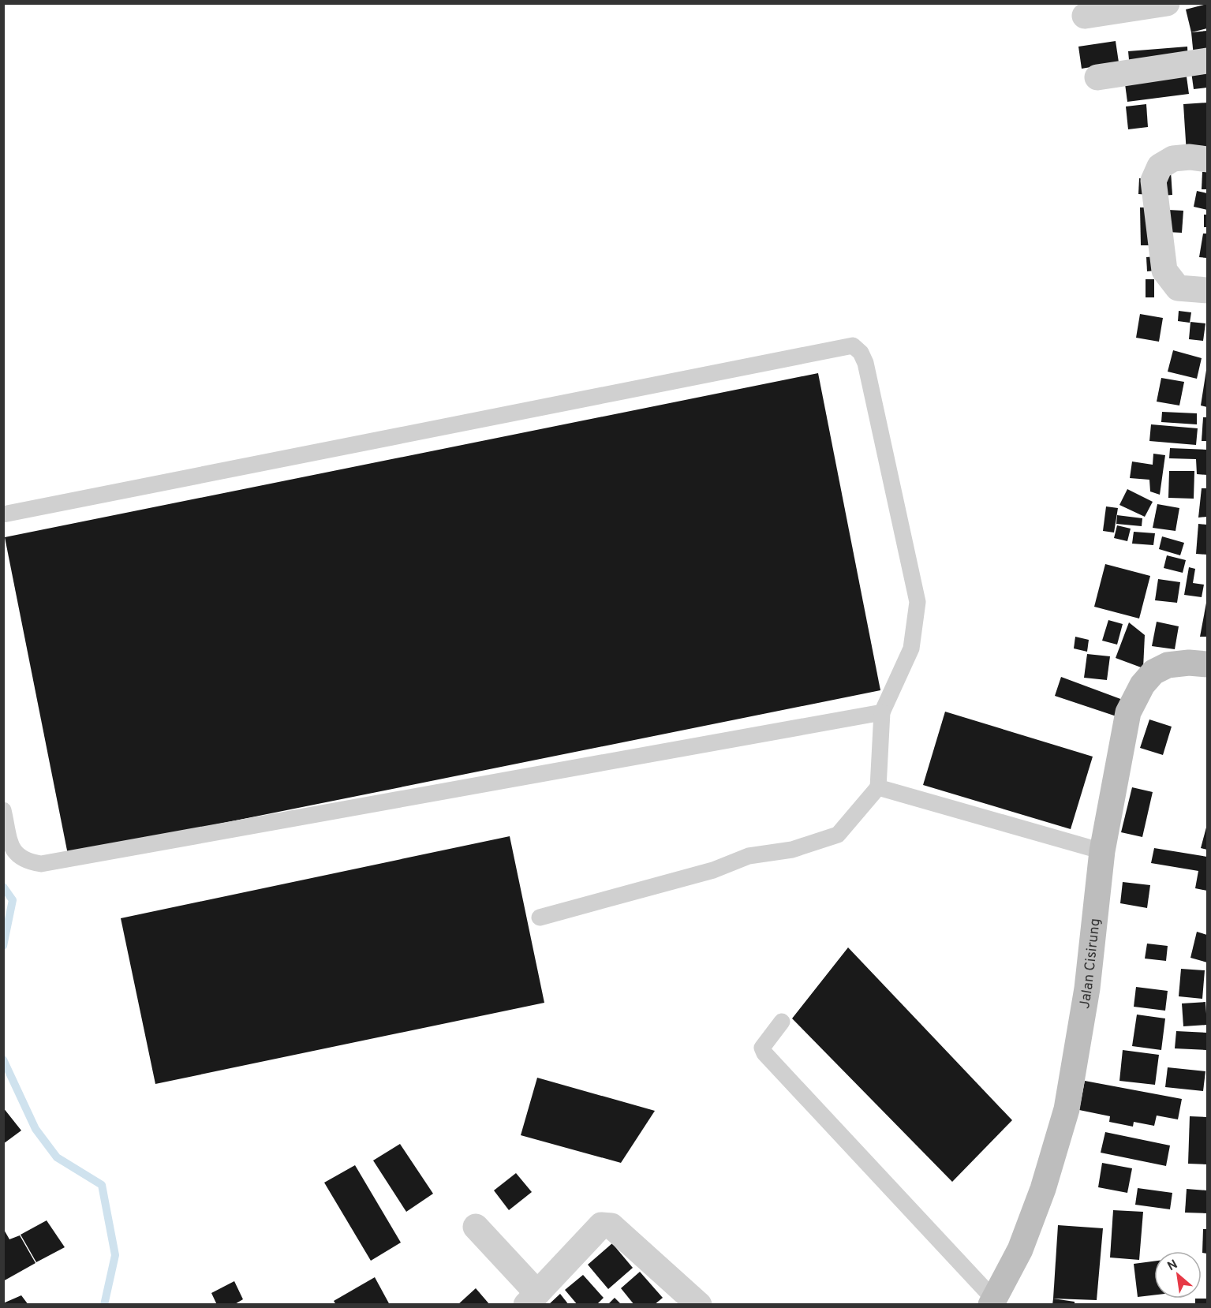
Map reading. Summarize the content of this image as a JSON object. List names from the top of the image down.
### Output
{
  "streets": {
    "main road": ["Jalan Cisirung"]
  },
  "north": "top left"
}
